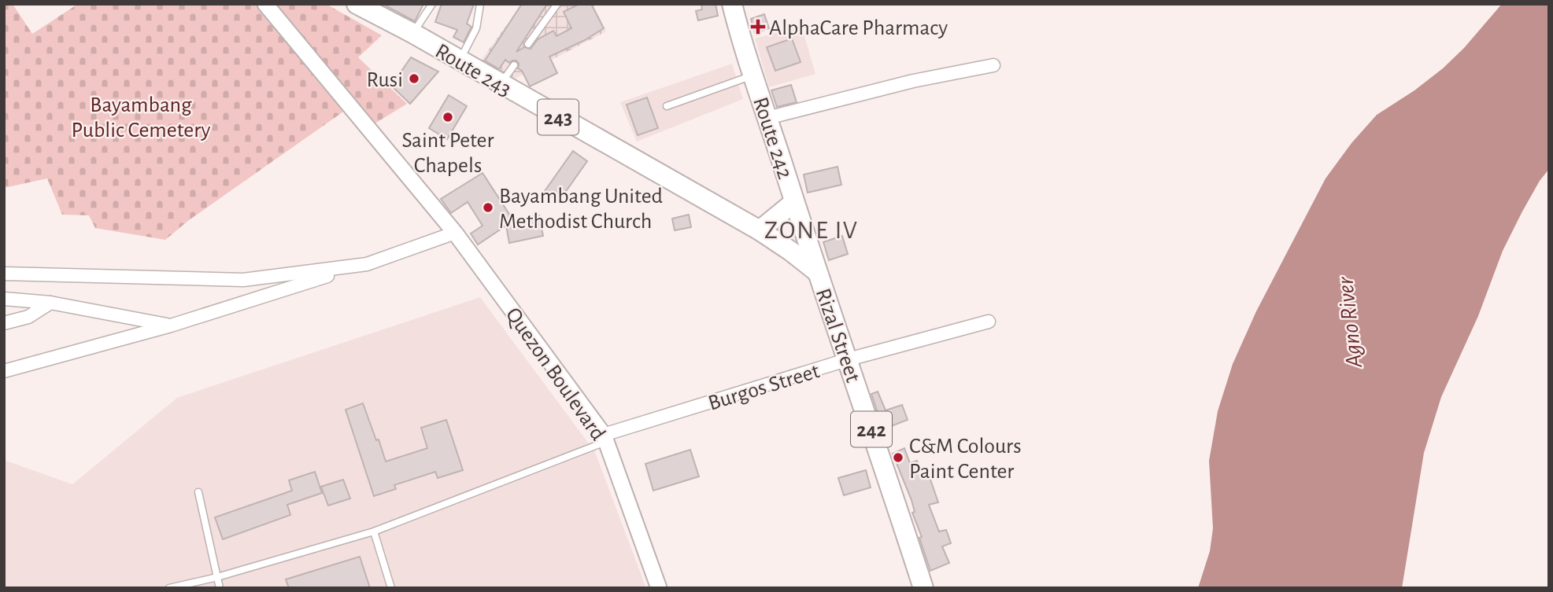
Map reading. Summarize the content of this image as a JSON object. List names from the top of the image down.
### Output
{
  "streets": {
    "main road": [
      "Route 243",
      "243",
      "Route 242",
      "Rizal Street",
      "242"
    ],
    "street": ["Quezon Boulevard", "Burgos Street"]
  },
  "crossings": [
    ["Route 243", "Route 242"],
    ["Route 243", "Rizal Street"],
    ["Route 242", "Rizal Street"],
    ["Rizal Street", "Burgos Street"],
    ["Quezon Boulevard", "Burgos Street"]
  ],
  "districts": ["ZONE IV"],
  "water": ["Agno River"],
  "parks": ["Bayambang Public Cemetery"],
  "places": {
    "health": ["AlphaCare Pharmacy"],
    "other": [
      "Rusi",
      "Saint Peter Chapels",
      "Bayambang United Methodist Church",
      "C&M Colours Paint Center"
    ]
  }
}
